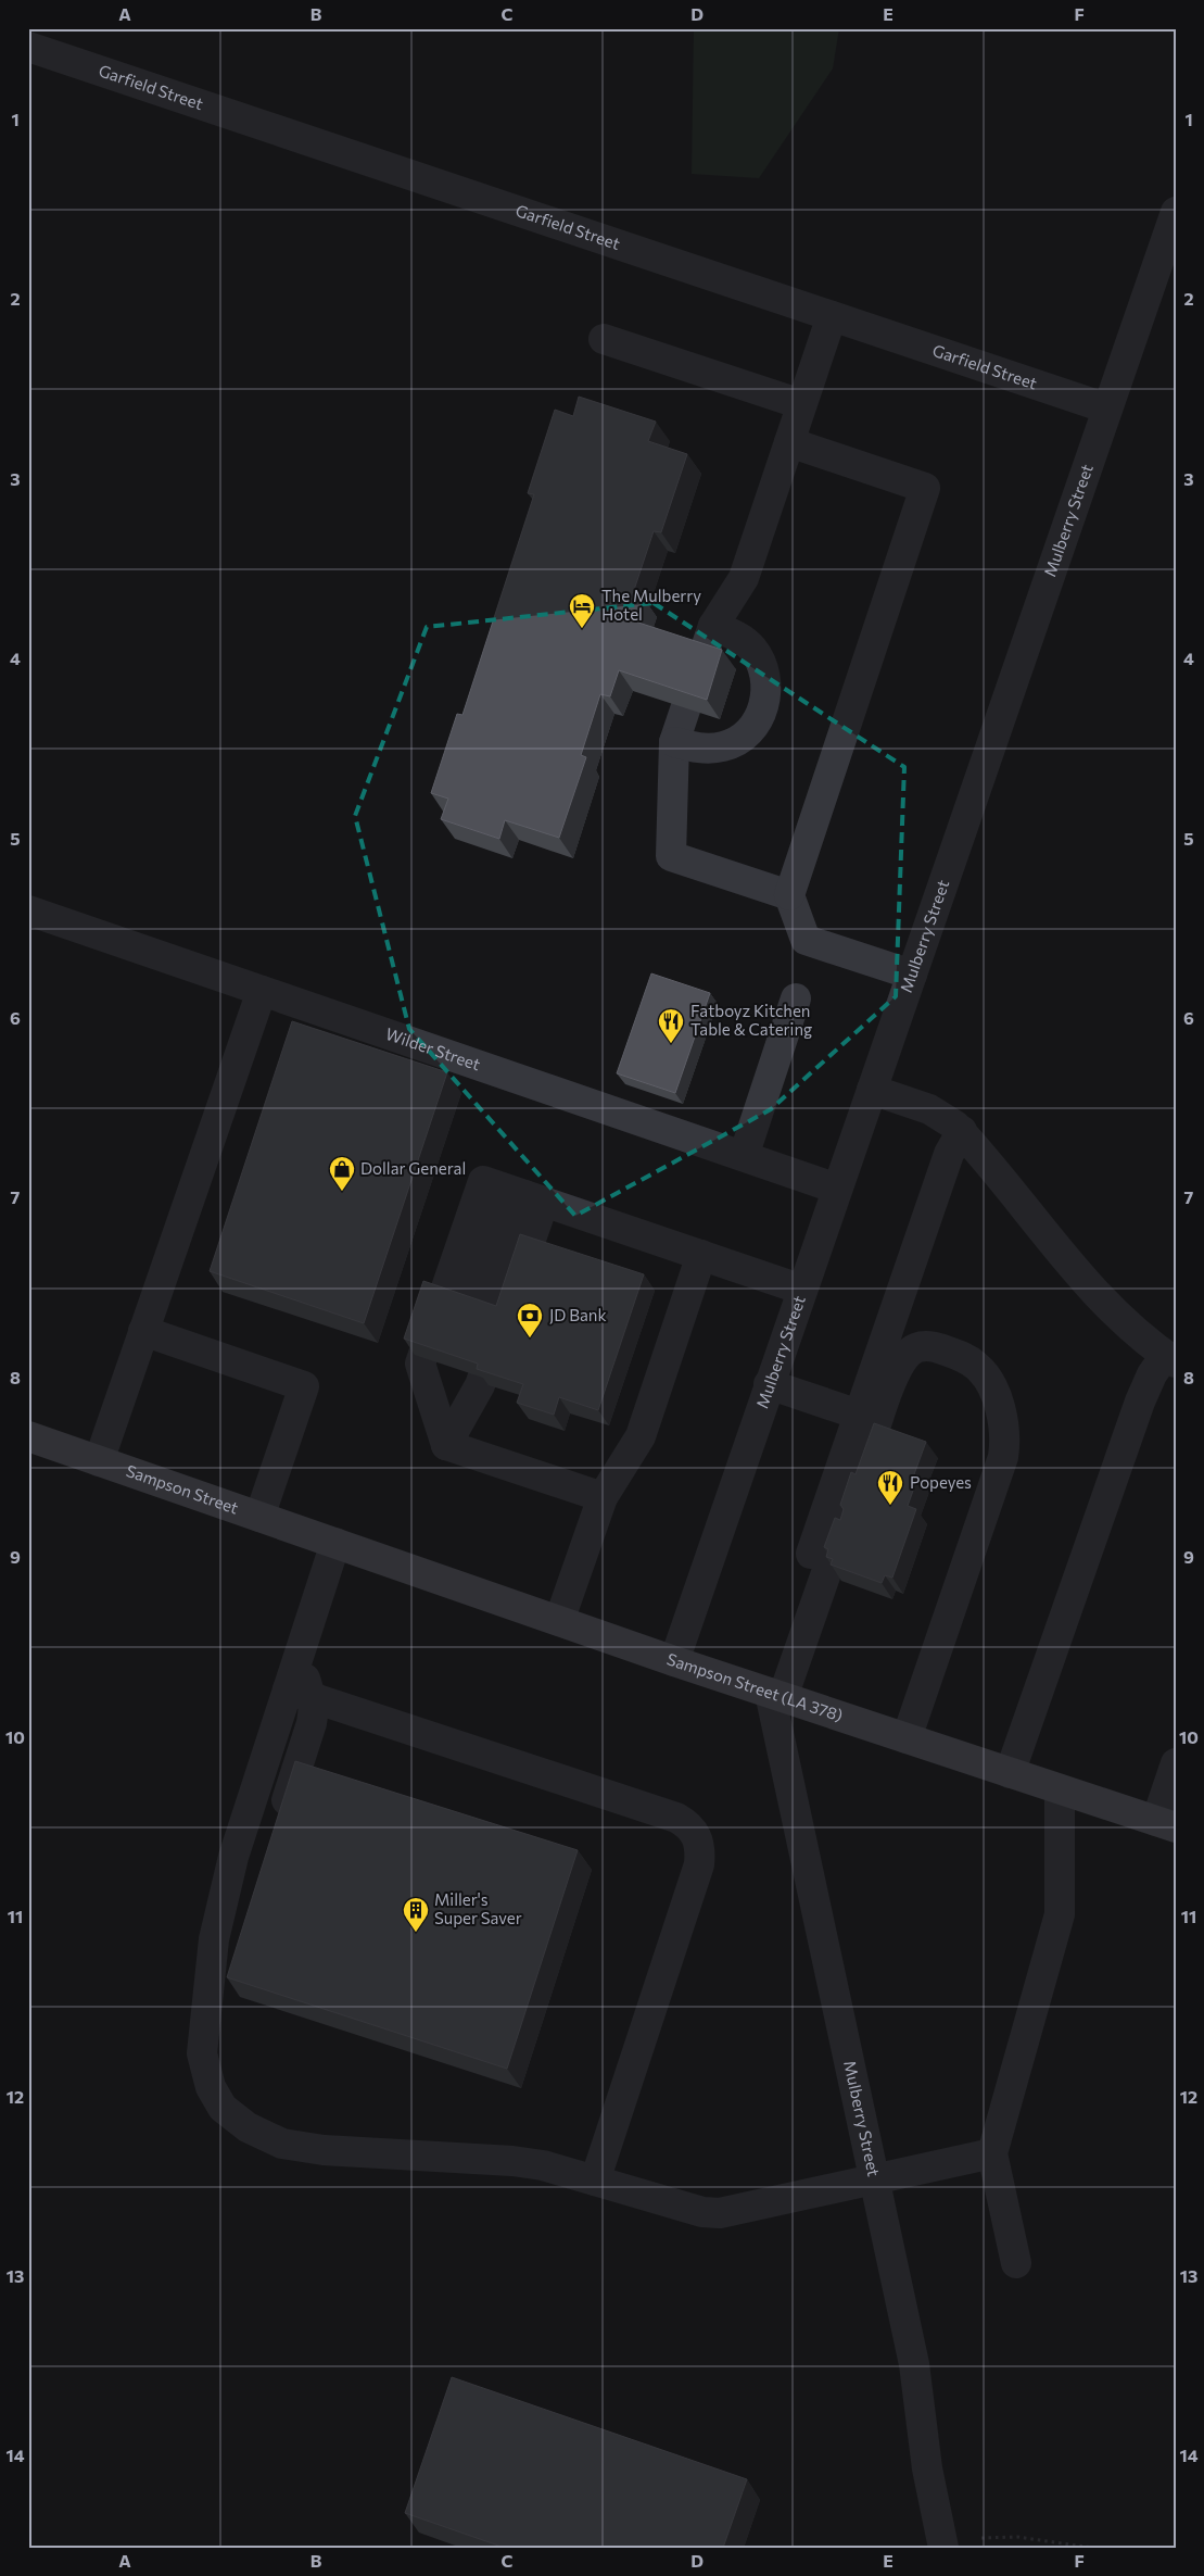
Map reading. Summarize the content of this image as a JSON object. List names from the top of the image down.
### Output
{
  "streets": {
    "main road": ["Sampson Street", "Sampson Street (LA 378)"],
    "street": ["Garfield Street", "Mulberry Street", "Wilder Street"]
  },
  "crossings": [
    ["Garfield Street", "Mulberry Street"],
    ["Mulberry Street", "Wilder Street"],
    ["Mulberry Street", "Sampson Street (LA 378)"],
    ["Sampson Street", "Sampson Street (LA 378)"]
  ],
  "places": {
    "hotel": ["The Mulberry Hotel"],
    "restaurant": ["Fatboyz Kitchen Table & Catering", "Popeyes"],
    "shop": ["Dollar General"],
    "bank": ["JD Bank"],
    "building": ["Miller's Super Saver"]
  },
  "grid": {
    "columns": [
      "A",
      "B",
      "C",
      "D",
      "E",
      "F"
    ],
    "rows": [
      "1",
      "2",
      "3",
      "4",
      "5",
      "6",
      "7",
      "8",
      "9",
      "10",
      "11",
      "12",
      "13",
      "14"
    ]
  }
}
